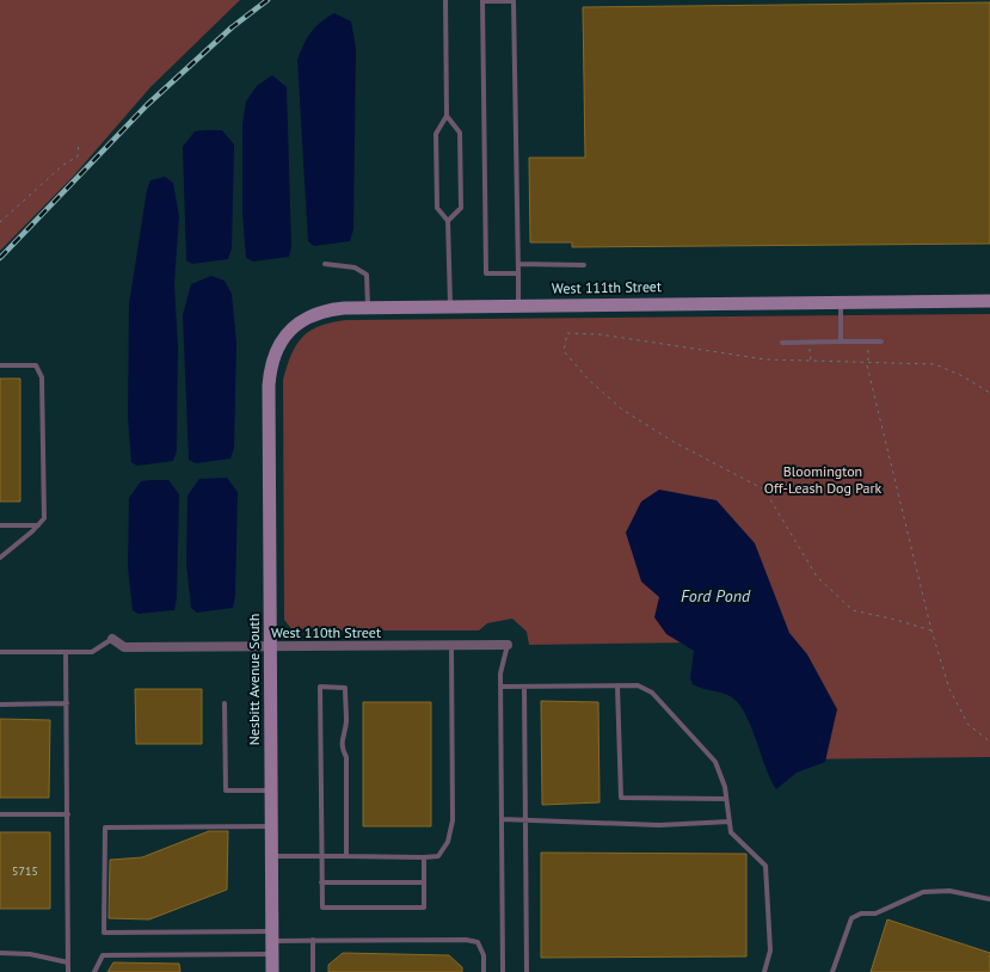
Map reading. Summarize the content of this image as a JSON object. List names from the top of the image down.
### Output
{
  "streets": {
    "street": ["West 111th Street", "West 110th Street", "Nesbitt Avenue South"]
  },
  "crossings": [
    ["West 111th Street", "Nesbitt Avenue South"],
    ["West 110th Street", "Nesbitt Avenue South"]
  ],
  "water": ["Ford Pond"],
  "parks": ["Bloomington Off-Leash Dog Park"],
  "house_numbers": ["5715"]
}
